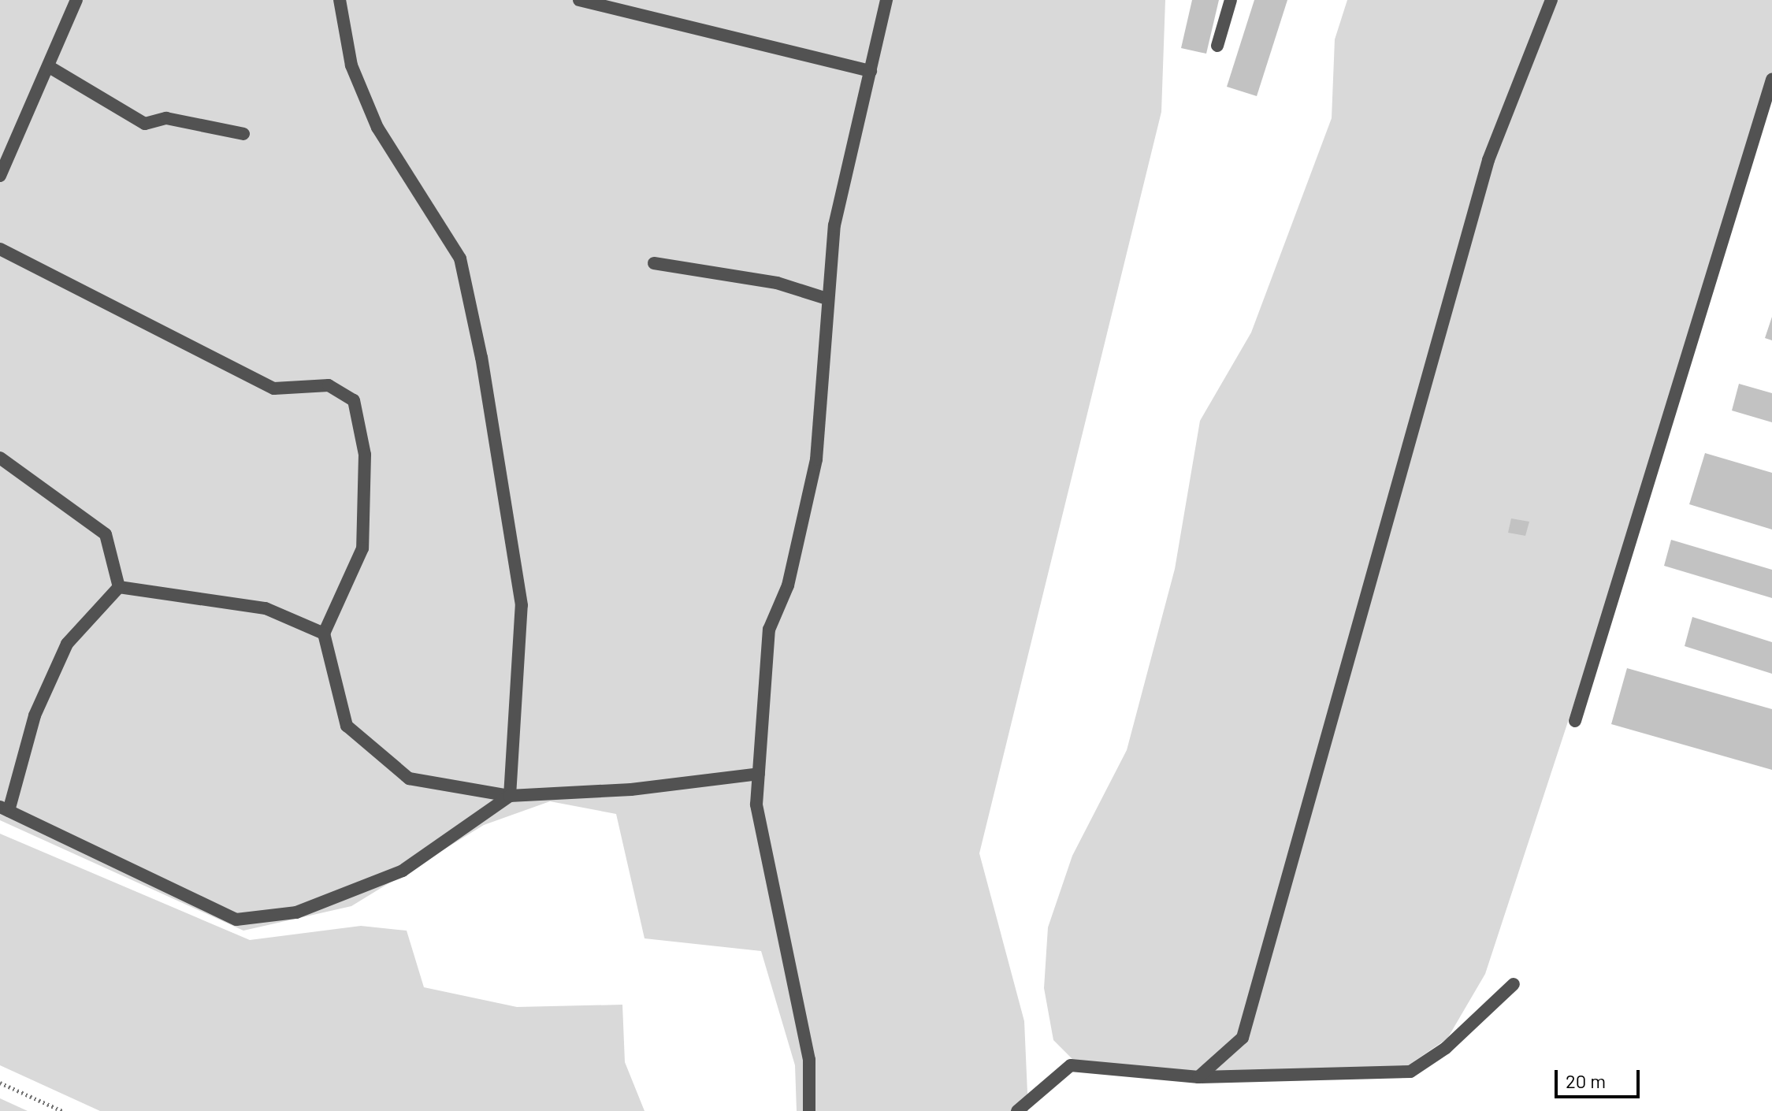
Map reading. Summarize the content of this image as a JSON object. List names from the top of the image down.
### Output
{
  "scale_bar": "20 m"
}
